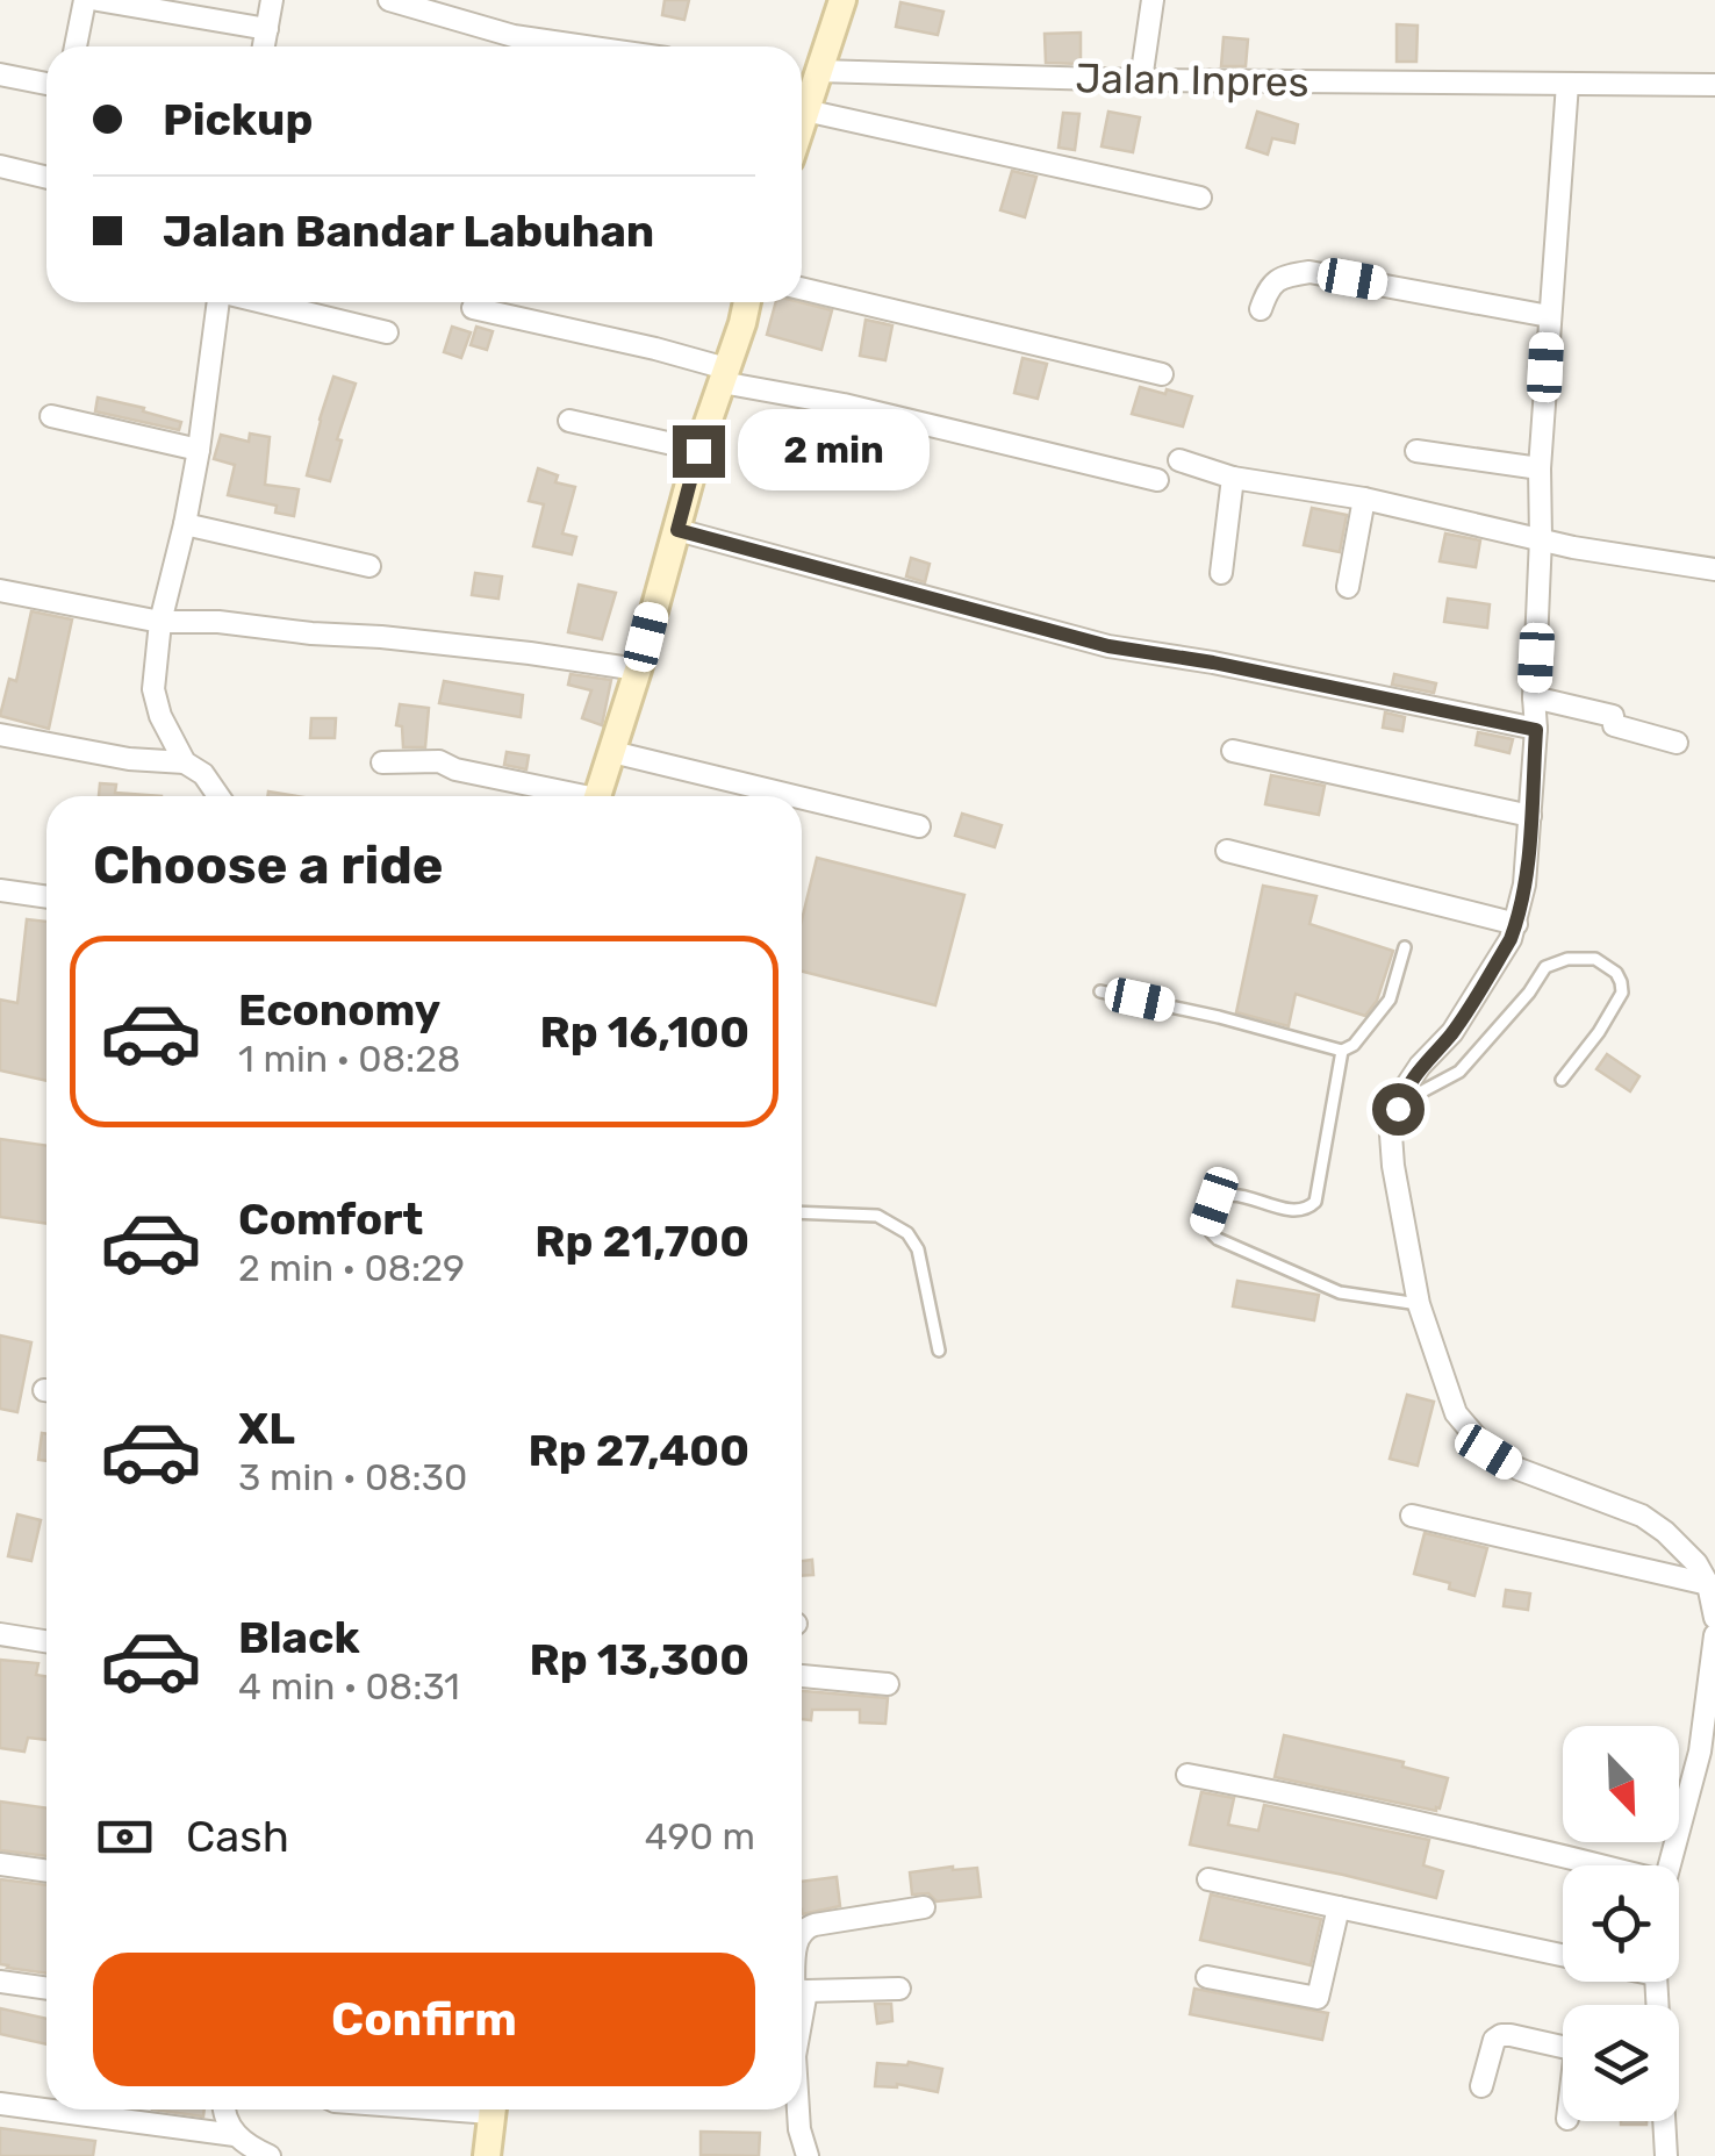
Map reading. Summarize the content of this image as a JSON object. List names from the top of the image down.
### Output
{
  "streets": {
    "street": ["Jalan Inpres"]
  },
  "north": "bottom right",
  "page": {
    "banner": ["Pickup", "Jalan Bandar Labuhan"],
    "bubble": "2 min",
    "heading": "Choose a ride",
    "list": [
      {
        "name": "Economy",
        "note": "1 min · 08:28",
        "value": "Rp 16,100"
      },
      {
        "name": "Comfort",
        "note": "2 min · 08:29",
        "value": "Rp 21,700"
      },
      {
        "name": "XL",
        "note": "3 min · 08:30",
        "value": "Rp 27,400"
      },
      {
        "name": "Black",
        "note": "4 min · 08:31",
        "value": "Rp 13,300"
      }
    ],
    "pay": ["Cash", "490 m"],
    "buttons": "Confirm"
  }
}
